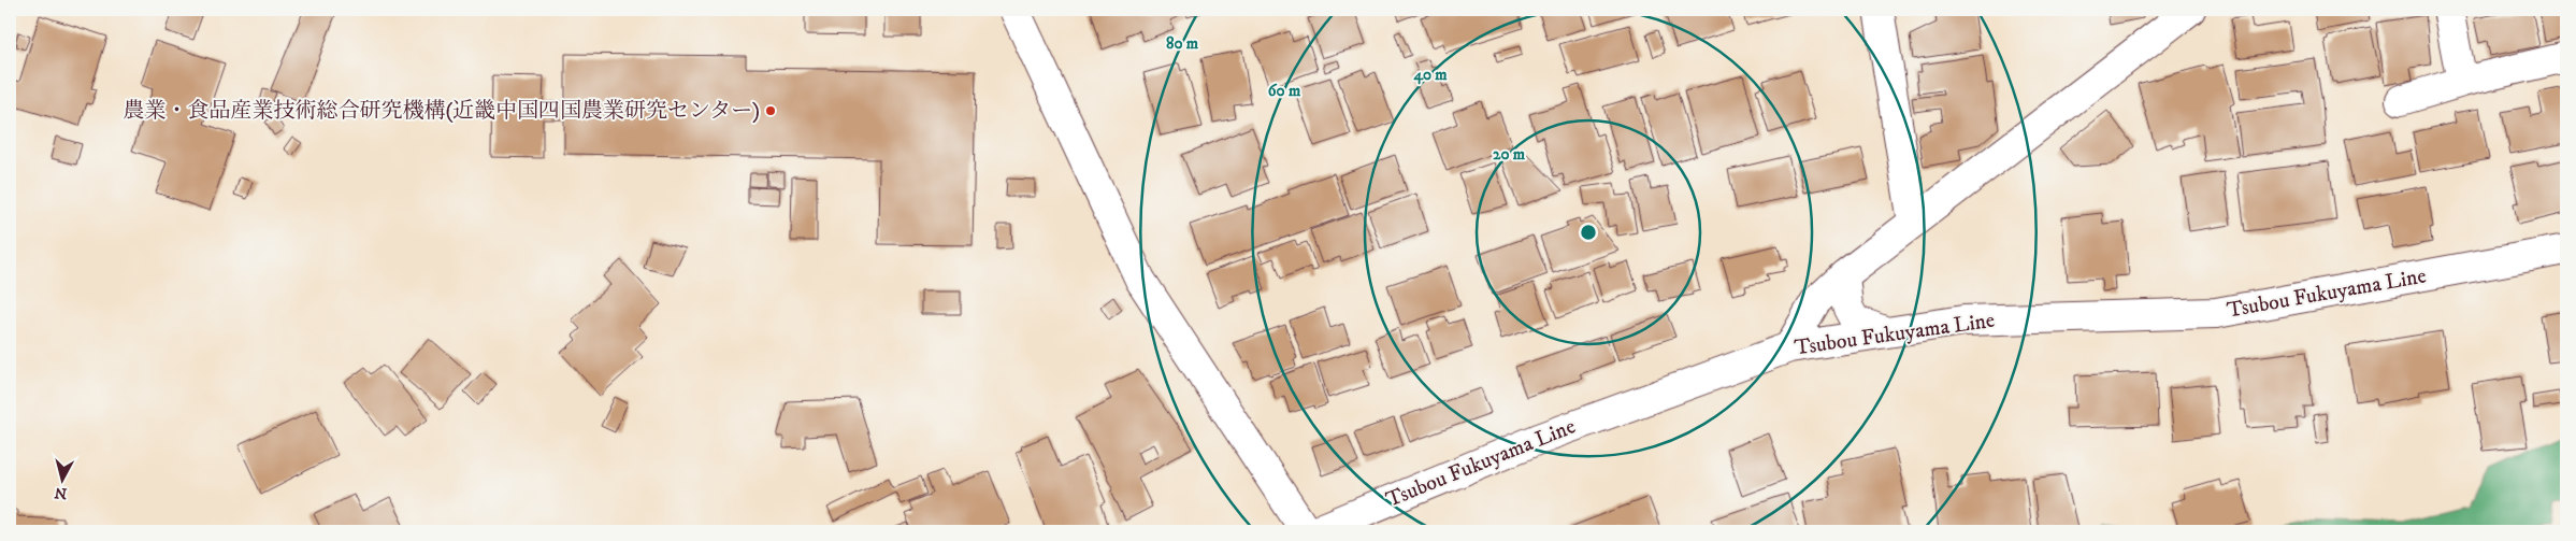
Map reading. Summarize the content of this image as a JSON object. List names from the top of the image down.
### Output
{
  "streets": {
    "street": ["Tsubou Fukuyama Line"]
  },
  "places": ["農業・食品産業技術総合研究機構(近畿中国四国農業研究センター)"],
  "north": "bottom",
  "rings": [
    "80 m",
    "40 m",
    "60 m",
    "20 m"
  ]
}
